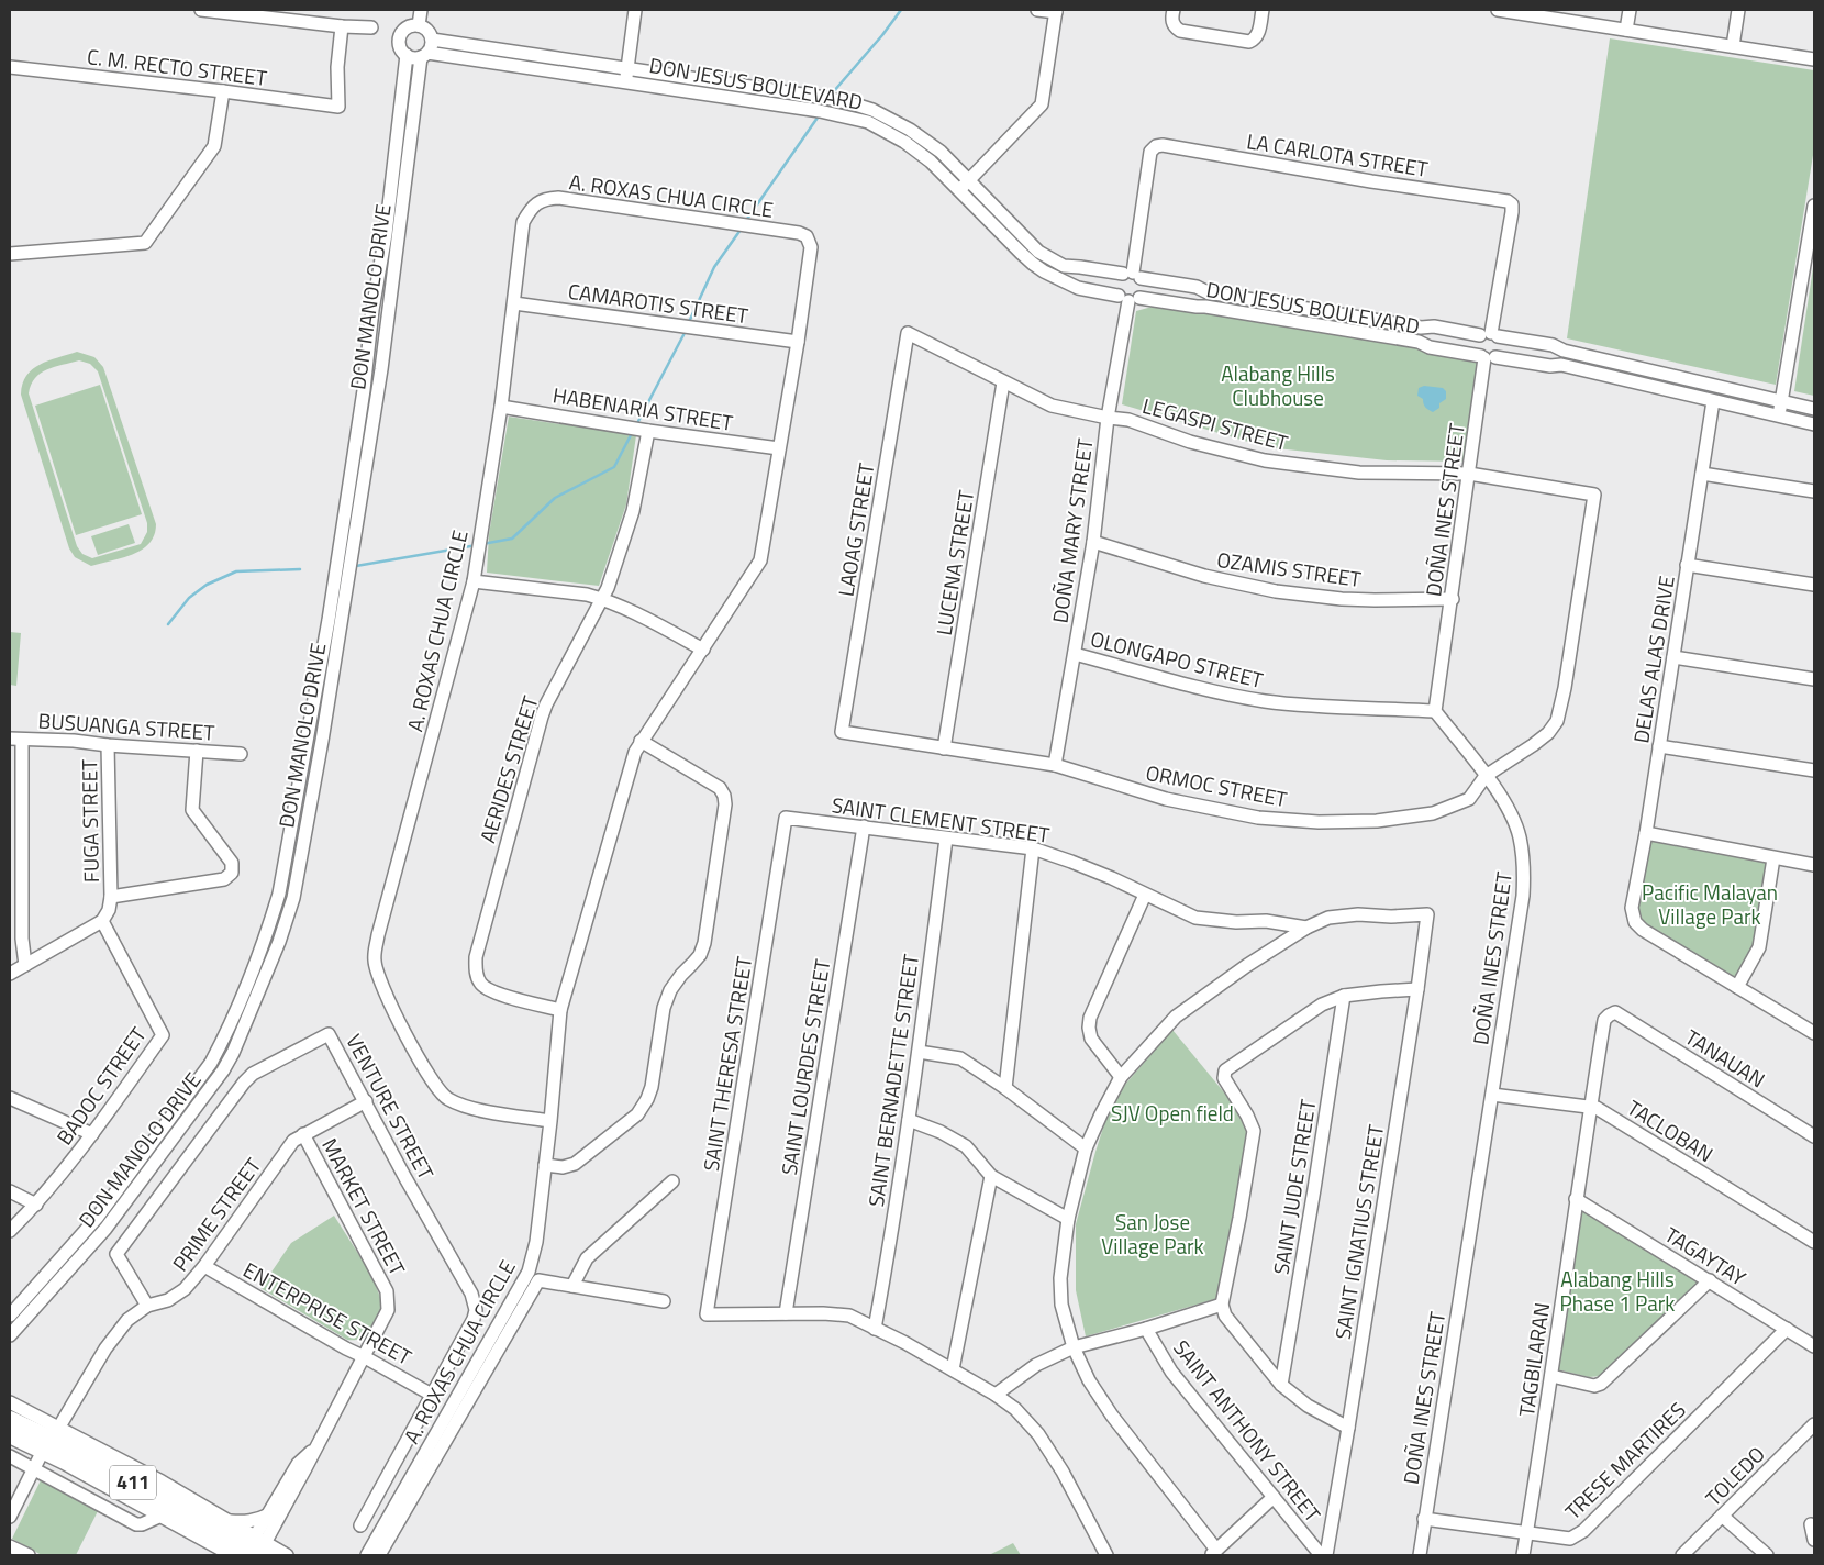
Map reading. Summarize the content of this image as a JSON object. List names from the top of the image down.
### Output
{
  "streets": {
    "highway": ["411"],
    "street": [
      "C. M. RECTO STREET",
      "DON JESUS BOULEVARD",
      "LA CARLOTA STREET",
      "A. ROXAS CHUA CIRCLE",
      "DON MANOLO DRIVE",
      "CAMAROTIS STREET",
      "HABENARIA STREET",
      "LEGASPI STREET",
      "DOÑA INES STREET",
      "LAOAG STREET",
      "DOÑA MARY STREET",
      "LUCENA STREET",
      "OZAMIS STREET",
      "OLONGAPO STREET",
      "DELAS ALAS DRIVE",
      "BUSUANGA STREET",
      "AERIDES STREET",
      "ORMOC STREET",
      "SAINT CLEMENT STREET",
      "FUGA STREET",
      "TANAUAN",
      "SAINT THERESA STREET",
      "SAINT LOURDES STREET",
      "SAINT BERNADETTE STREET",
      "BADOC STREET",
      "VENTURE STREET",
      "TACLOBAN",
      "SAINT JUDE STREET",
      "MARKET STREET",
      "PRIME STREET",
      "SAINT IGNATIUS STREET",
      "TAGAYTAY",
      "ENTERPRISE STREET",
      "TAGBILARAN",
      "SAINT ANTHONY STREET",
      "TRESE MARTIRES",
      "TOLEDO"
    ]
  },
  "crossings": [
    ["DON JESUS BOULEVARD", "LA CARLOTA STREET"],
    ["DON JESUS BOULEVARD", "DON MANOLO DRIVE"],
    ["DON JESUS BOULEVARD", "DOÑA INES STREET"],
    ["DON JESUS BOULEVARD", "DOÑA MARY STREET"],
    ["DON JESUS BOULEVARD", "DELAS ALAS DRIVE"],
    ["A. ROXAS CHUA CIRCLE", "CAMAROTIS STREET"],
    ["A. ROXAS CHUA CIRCLE", "HABENARIA STREET"],
    ["A. ROXAS CHUA CIRCLE", "AERIDES STREET"],
    ["HABENARIA STREET", "AERIDES STREET"],
    ["LEGASPI STREET", "DOÑA INES STREET"],
    ["LEGASPI STREET", "LAOAG STREET"],
    ["LEGASPI STREET", "DOÑA MARY STREET"],
    ["LEGASPI STREET", "LUCENA STREET"],
    ["LEGASPI STREET", "ORMOC STREET"],
    ["DOÑA INES STREET", "OZAMIS STREET"],
    ["DOÑA INES STREET", "OLONGAPO STREET"],
    ["DOÑA INES STREET", "ORMOC STREET"],
    ["DOÑA INES STREET", "TACLOBAN"],
    ["DOÑA INES STREET", "TRESE MARTIRES"],
    ["LAOAG STREET", "ORMOC STREET"],
    ["DOÑA MARY STREET", "OZAMIS STREET"],
    ["DOÑA MARY STREET", "OLONGAPO STREET"],
    ["DOÑA MARY STREET", "ORMOC STREET"],
    ["LUCENA STREET", "ORMOC STREET"],
    ["BUSUANGA STREET", "FUGA STREET"],
    ["SAINT CLEMENT STREET", "SAINT THERESA STREET"],
    ["SAINT CLEMENT STREET", "SAINT LOURDES STREET"],
    ["SAINT CLEMENT STREET", "SAINT BERNADETTE STREET"],
    ["SAINT CLEMENT STREET", "SAINT IGNATIUS STREET"],
    ["TANAUAN", "TAGBILARAN"],
    ["SAINT THERESA STREET", "SAINT LOURDES STREET"],
    ["VENTURE STREET", "PRIME STREET"],
    ["VENTURE STREET", "ENTERPRISE STREET"],
    ["TACLOBAN", "TAGBILARAN"],
    ["MARKET STREET", "PRIME STREET"],
    ["MARKET STREET", "ENTERPRISE STREET"],
    ["MARKET STREET", "411"],
    ["PRIME STREET", "ENTERPRISE STREET"],
    ["PRIME STREET", "411"],
    ["TAGAYTAY", "TAGBILARAN"],
    ["TAGAYTAY", "TRESE MARTIRES"],
    ["TAGBILARAN", "TRESE MARTIRES"]
  ],
  "parks": [
    "Alabang Hills Clubhouse",
    "Pacific Malayan Village Park",
    "SJV Open field",
    "San Jose Village Park",
    "Alabang Hills Phase 1 Park"
  ]
}
